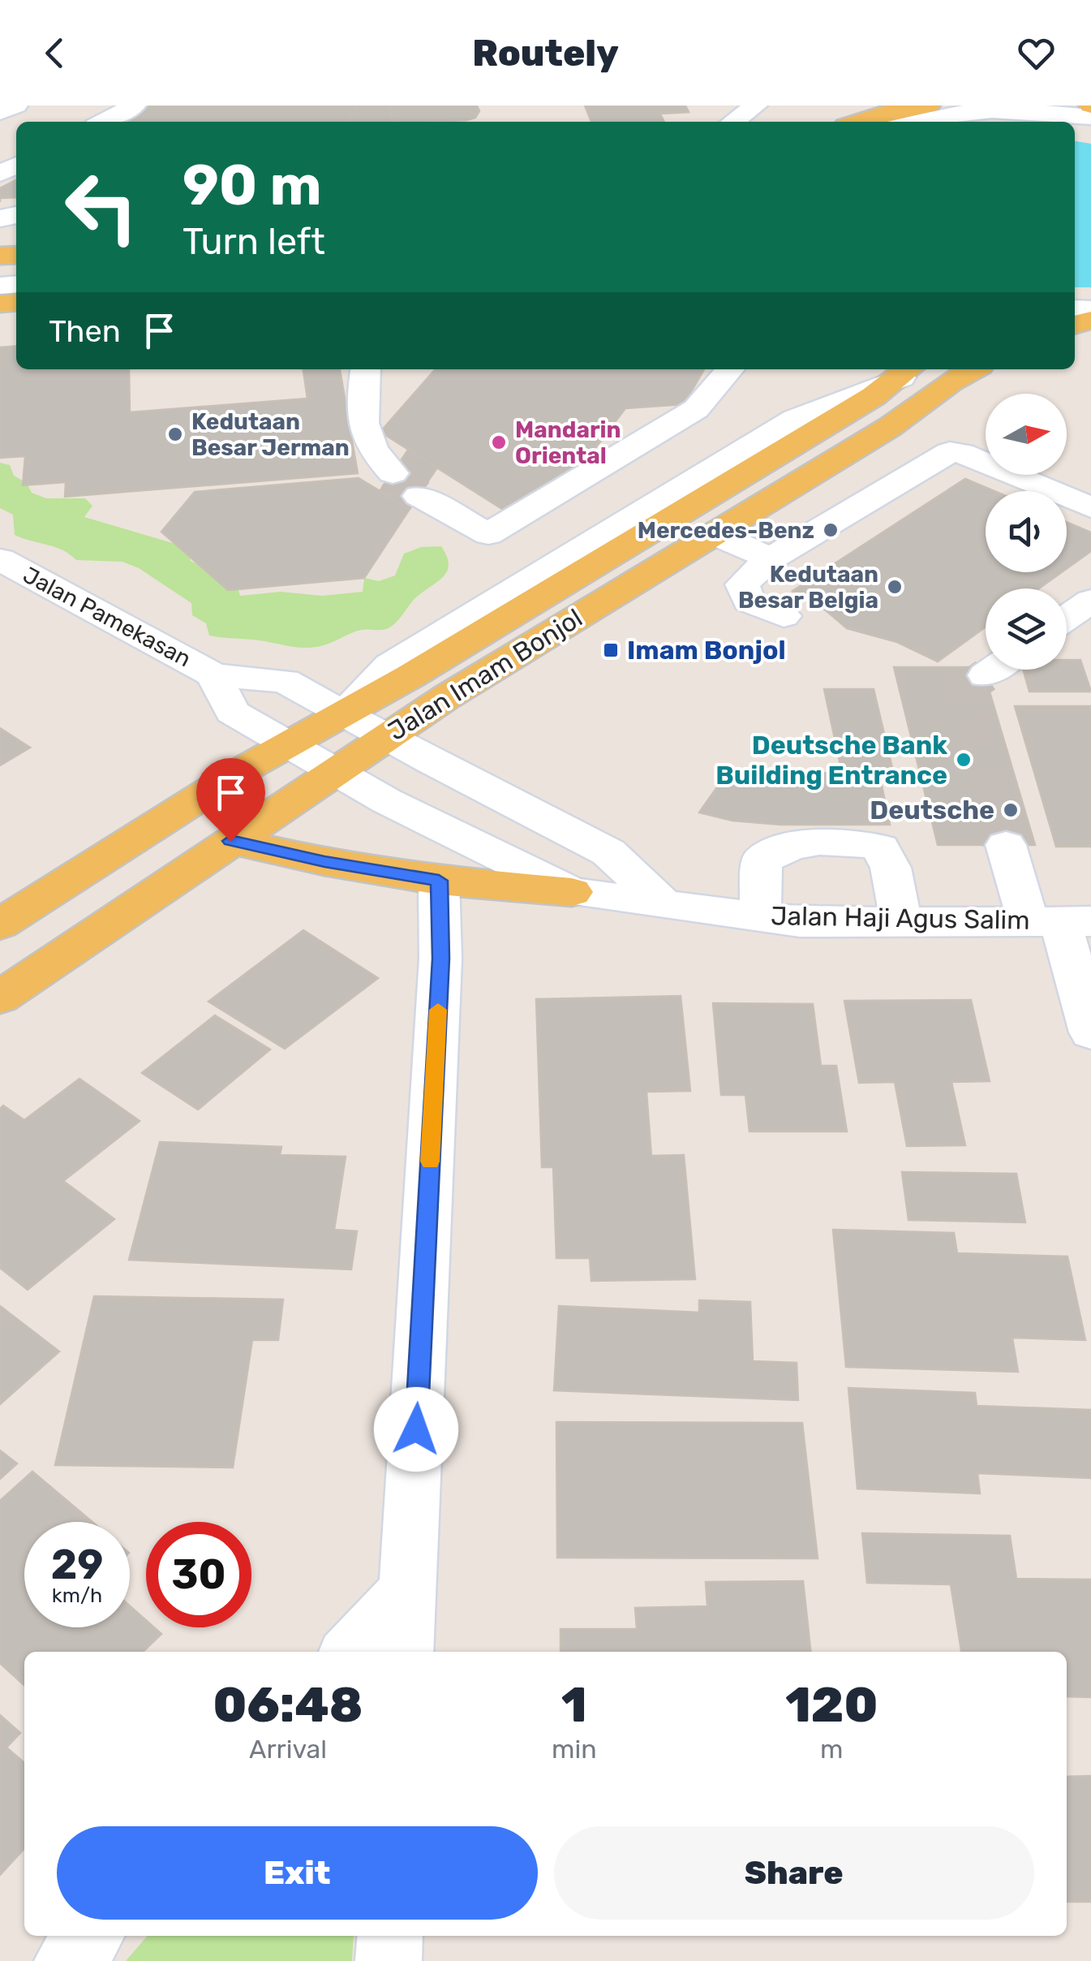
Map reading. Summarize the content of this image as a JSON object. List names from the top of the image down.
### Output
{
  "streets": {
    "main road": ["Jalan Imam Bonjol"],
    "street": ["Jalan Pamekasan", "Jalan Haji Agus Salim"]
  },
  "crossings": [
    ["Jalan Pamekasan", "Jalan Imam Bonjol"],
    ["Jalan Pamekasan", "Jalan Haji Agus Salim"],
    ["Jalan Imam Bonjol", "Jalan Haji Agus Salim"]
  ],
  "places": {
    "other": [
      "Kedutaan Besar Jerman",
      "Mandarin Oriental",
      "Mercedes-Benz",
      "Kedutaan Besar Belgia",
      "Deutsche Bank Building Entrance",
      "Deutsche"
    ],
    "transit": ["Imam Bonjol"]
  },
  "north": "right",
  "page": {
    "header": "Routely",
    "turn": ["90 m", "Turn left"],
    "then": "Then",
    "speed": "29 km/h",
    "limit": "30",
    "eta": [
      "06:48",
      "Arrival",
      "1",
      "min",
      "120",
      "m"
    ],
    "buttons": ["Exit", "Share"]
  }
}
